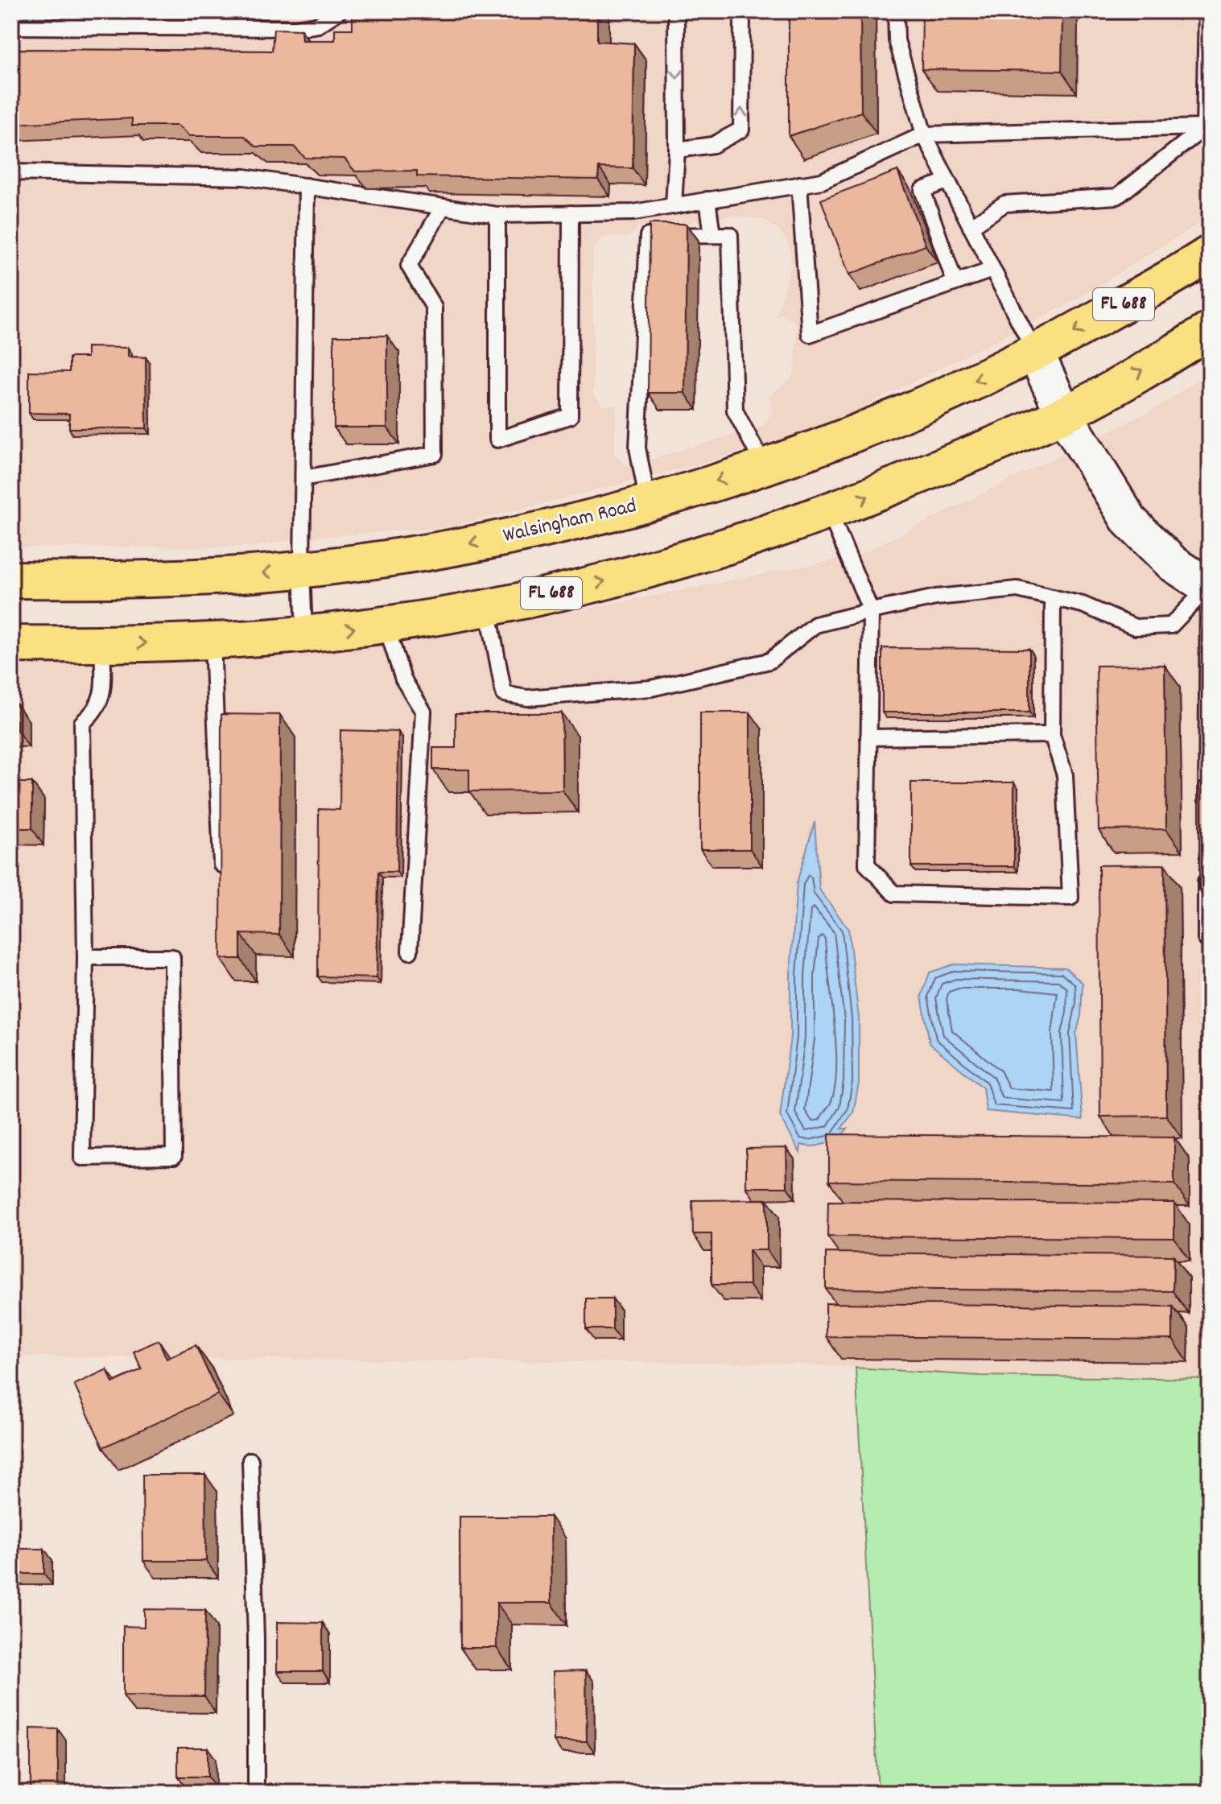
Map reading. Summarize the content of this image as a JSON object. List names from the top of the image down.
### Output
{
  "streets": {
    "main road": ["FL 688", "Walsingham Road"]
  },
  "crossings": [
    ["FL 688", "Walsingham Road"]
  ]
}
